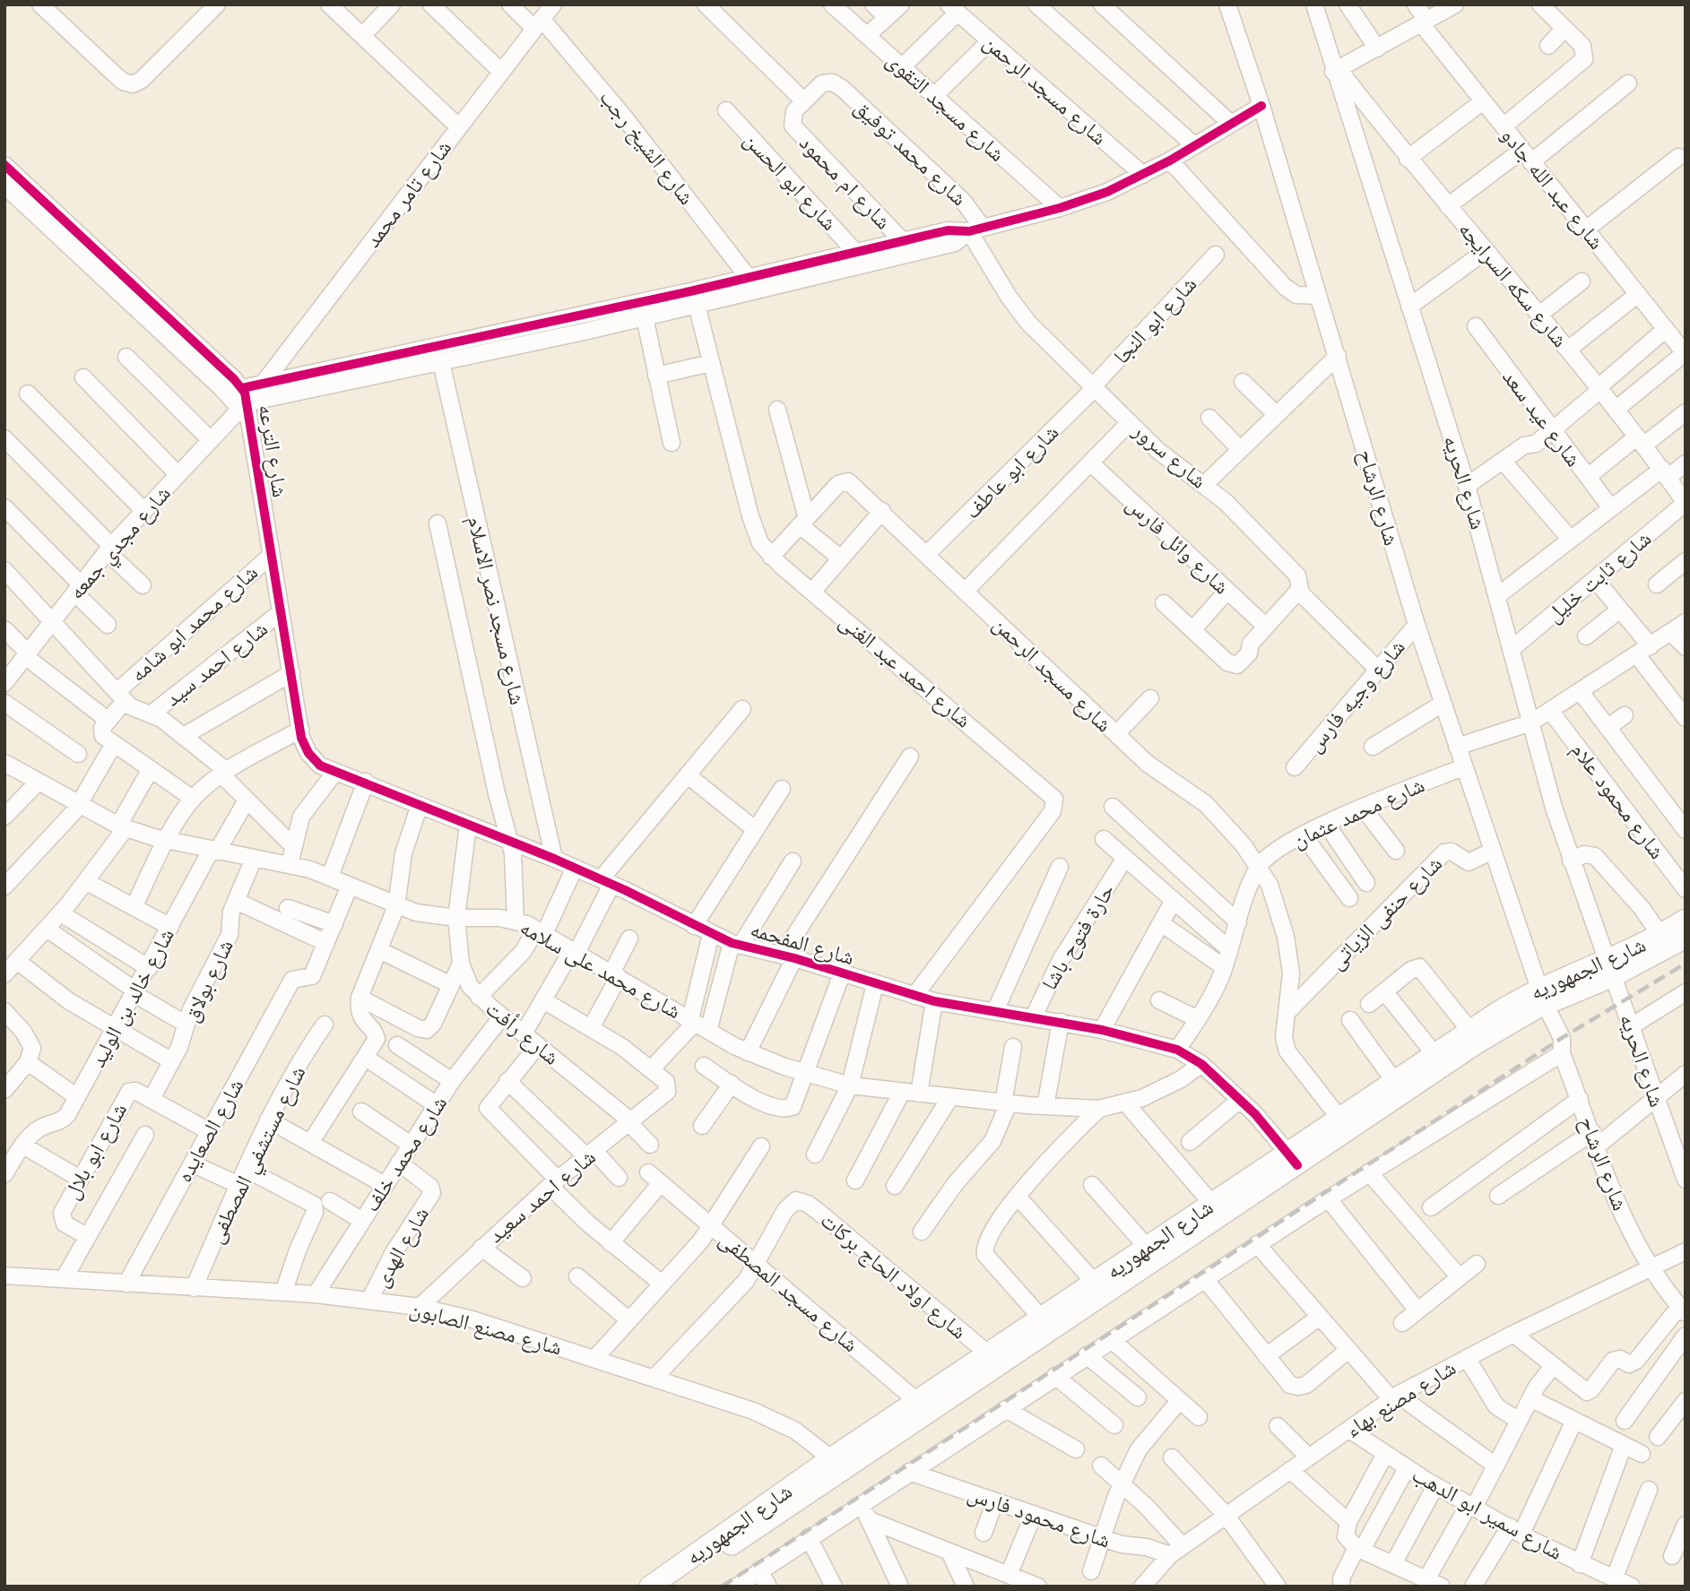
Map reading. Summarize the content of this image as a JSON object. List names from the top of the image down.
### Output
{
  "streets": {
    "main road": ["شارع الجمهوريه"],
    "street": [
      "شارع مسجد الرحمن",
      "شارع مسجد التقوى",
      "شارع الشيخ رجب",
      "شارع محمد توفيق",
      "شارع ابو الحسن",
      "شارع ام محمود",
      "شارع عبد الله جادو",
      "شارع تامر محمد",
      "شارع سكه السرايجه",
      "شارع ابو النجا",
      "شارع عيد سعد",
      "شارع الترعه",
      "شارع سرور",
      "شارع ابو عاطف",
      "شارع الحريه",
      "شارع الرشاح",
      "شارع مجدي جمعه",
      "شارع وائل فارس",
      "شارع ثابت خليل",
      "شارع مسجد نصر الاسلام",
      "شارع محمد ابو شامه",
      "شارع احمد سيد",
      "شارع احمد عبد الغنى",
      "شارع وجيه فارس",
      "شارع محمود علام",
      "شارع محمد عثمان",
      "شارع حنفى الزياتى",
      "حارة فتوح باشا",
      "شارع المفحمه",
      "شارع محمد على سلامه",
      "شارع بولاق",
      "شارع خالد بن الوليد",
      "شارع رأفت",
      "شارع الصعايده",
      "شارع ابو بلال",
      "شارع محمد خلف",
      "شارع مستشفي المصطفى",
      "شارع احمد سعيد",
      "شارع الهدى",
      "شارع اولاد الحاج بركات",
      "شارع مسجد المصطفى",
      "شارع مصنع الصابون",
      "شارع مصنع بهاء",
      "شارع سمير ابو الدهب",
      "شارع محمود فارس"
    ]
  },
  "crossings": [
    ["شارع مسجد الرحمن", "شارع ابو عاطف"],
    ["شارع مسجد الرحمن", "شارع محمد عثمان"],
    ["شارع مسجد الرحمن", "شارع حنفى الزياتى"],
    ["شارع مسجد الرحمن", "شارع الجمهوريه"],
    ["شارع الشيخ رجب", "شارع تامر محمد"],
    ["شارع محمد توفيق", "شارع ام محمود"],
    ["شارع محمد توفيق", "شارع سرور"],
    ["شارع سكه السرايجه", "شارع الحريه"],
    ["شارع سكه السرايجه", "شارع ثابت خليل"],
    ["شارع ابو النجا", "شارع سرور"],
    ["شارع ابو النجا", "شارع ابو عاطف"],
    ["شارع الترعه", "شارع مجدي جمعه"],
    ["شارع الترعه", "شارع محمد ابو شامه"],
    ["شارع الترعه", "شارع احمد سيد"],
    ["شارع الترعه", "شارع المفحمه"],
    ["شارع سرور", "شارع ابو عاطف"],
    ["شارع سرور", "شارع وجيه فارس"],
    ["شارع الحريه", "شارع ثابت خليل"],
    ["شارع الحريه", "شارع الجمهوريه"],
    ["شارع الرشاح", "شارع وجيه فارس"],
    ["شارع الرشاح", "شارع محمد عثمان"],
    ["شارع الرشاح", "شارع حنفى الزياتى"],
    ["شارع الرشاح", "شارع الجمهوريه"],
    ["شارع الرشاح", "شارع مصنع بهاء"],
    ["شارع مسجد نصر الاسلام", "شارع المفحمه"],
    ["شارع احمد عبد الغنى", "شارع المفحمه"],
    ["حارة فتوح باشا", "شارع المفحمه"],
    ["شارع المفحمه", "شارع الجمهوريه"],
    ["شارع المفحمه", "شارع محمد على سلامه"],
    ["شارع المفحمه", "شارع رأفت"],
    ["شارع الجمهوريه", "شارع اولاد الحاج بركات"],
    ["شارع الجمهوريه", "شارع مسجد المصطفى"],
    ["شارع الجمهوريه", "شارع مصنع الصابون"],
    ["شارع محمد على سلامه", "شارع بولاق"],
    ["شارع محمد على سلامه", "شارع خالد بن الوليد"],
    ["شارع محمد على سلامه", "شارع رأفت"],
    ["شارع بولاق", "شارع ابو بلال"],
    ["شارع رأفت", "شارع محمد خلف"],
    ["شارع رأفت", "شارع احمد سعيد"],
    ["شارع الصعايده", "شارع مصنع الصابون"],
    ["شارع محمد خلف", "شارع الهدى"],
    ["شارع محمد خلف", "شارع مصنع الصابون"],
    ["شارع مستشفي المصطفى", "شارع مصنع الصابون"],
    ["شارع احمد سعيد", "شارع مصنع الصابون"],
    ["شارع الهدى", "شارع مصنع الصابون"],
    ["شارع اولاد الحاج بركات", "شارع مسجد المصطفى"],
    ["شارع مصنع بهاء", "شارع سمير ابو الدهب"],
    ["شارع مصنع بهاء", "شارع محمود فارس"]
  ]
}
